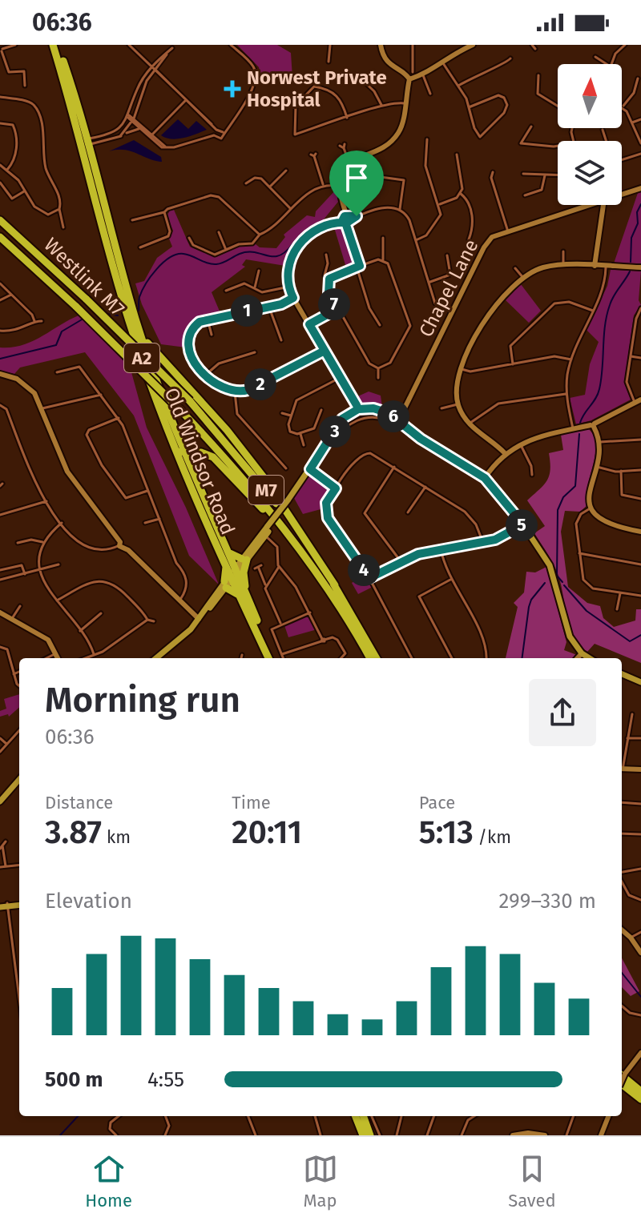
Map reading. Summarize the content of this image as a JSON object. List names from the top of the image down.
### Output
{
  "streets": {
    "highway": [
      "Westlink M7",
      "A2",
      "Old Windsor Road",
      "M7"
    ],
    "street": ["Chapel Lane"]
  },
  "places": {
    "health": ["Norwest Private Hospital"]
  },
  "north": "top",
  "page": {
    "status": "06:36",
    "pins": [
      "7",
      "1",
      "2",
      "6",
      "3",
      "5",
      "4"
    ],
    "heading": ["Morning run", "06:36"],
    "stats": [
      ["Distance", "3.87 km"],
      ["Time", "20:11"],
      ["Pace", "5:13 /km"]
    ],
    "chart": ["Elevation", "299–330 m"],
    "list": [
      {
        "name": "500 m",
        "note": "4:55"
      }
    ],
    "tabs": ["Home", "Map", "Saved"]
  }
}
